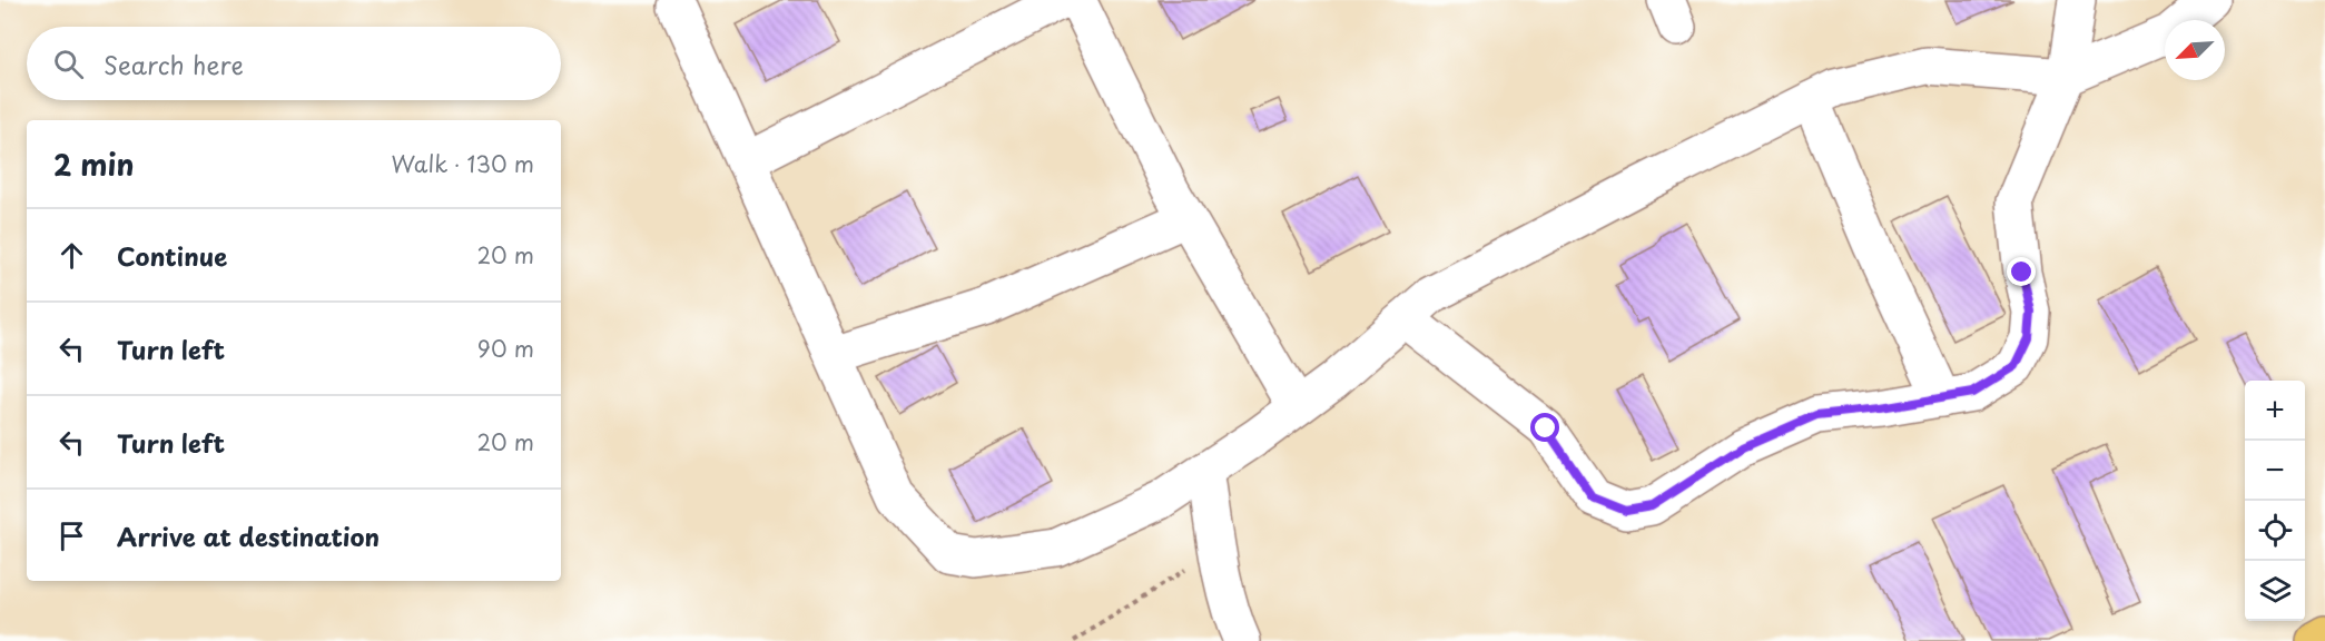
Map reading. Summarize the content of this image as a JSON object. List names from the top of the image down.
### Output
{
  "north": "bottom left",
  "page": {
    "search": "Search here",
    "heading": ["2 min", "Walk · 130 m"],
    "list": [
      ["Continue", "20 m"],
      ["Turn left", "90 m"],
      ["Turn left", "20 m"],
      "Arrive at destination"
    ],
    "map_buttons": ["+", "−"]
  }
}
